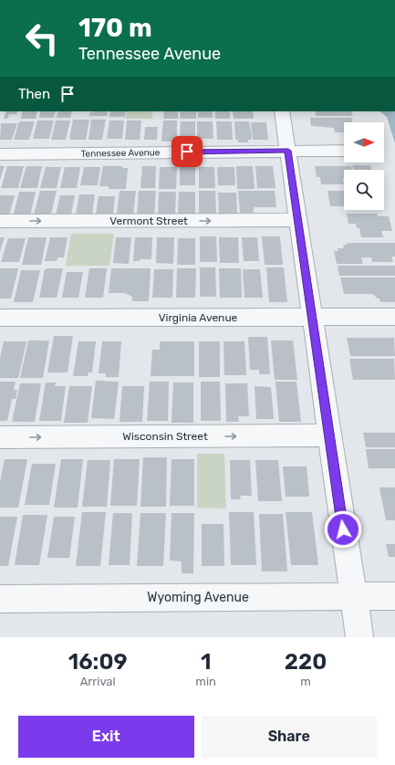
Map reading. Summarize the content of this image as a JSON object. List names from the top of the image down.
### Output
{
  "streets": {
    "street": [
      "Tennessee Avenue",
      "Vermont Street",
      "Virginia Avenue",
      "Wisconsin Street",
      "Wyoming Avenue"
    ]
  },
  "one_way": ["Vermont Street", "Wisconsin Street"],
  "north": "right",
  "page": {
    "turn": ["170 m", "Tennessee Avenue"],
    "then": "Then",
    "eta": [
      "16:09",
      "Arrival",
      "1",
      "min",
      "220",
      "m"
    ],
    "buttons": ["Exit", "Share"]
  }
}
